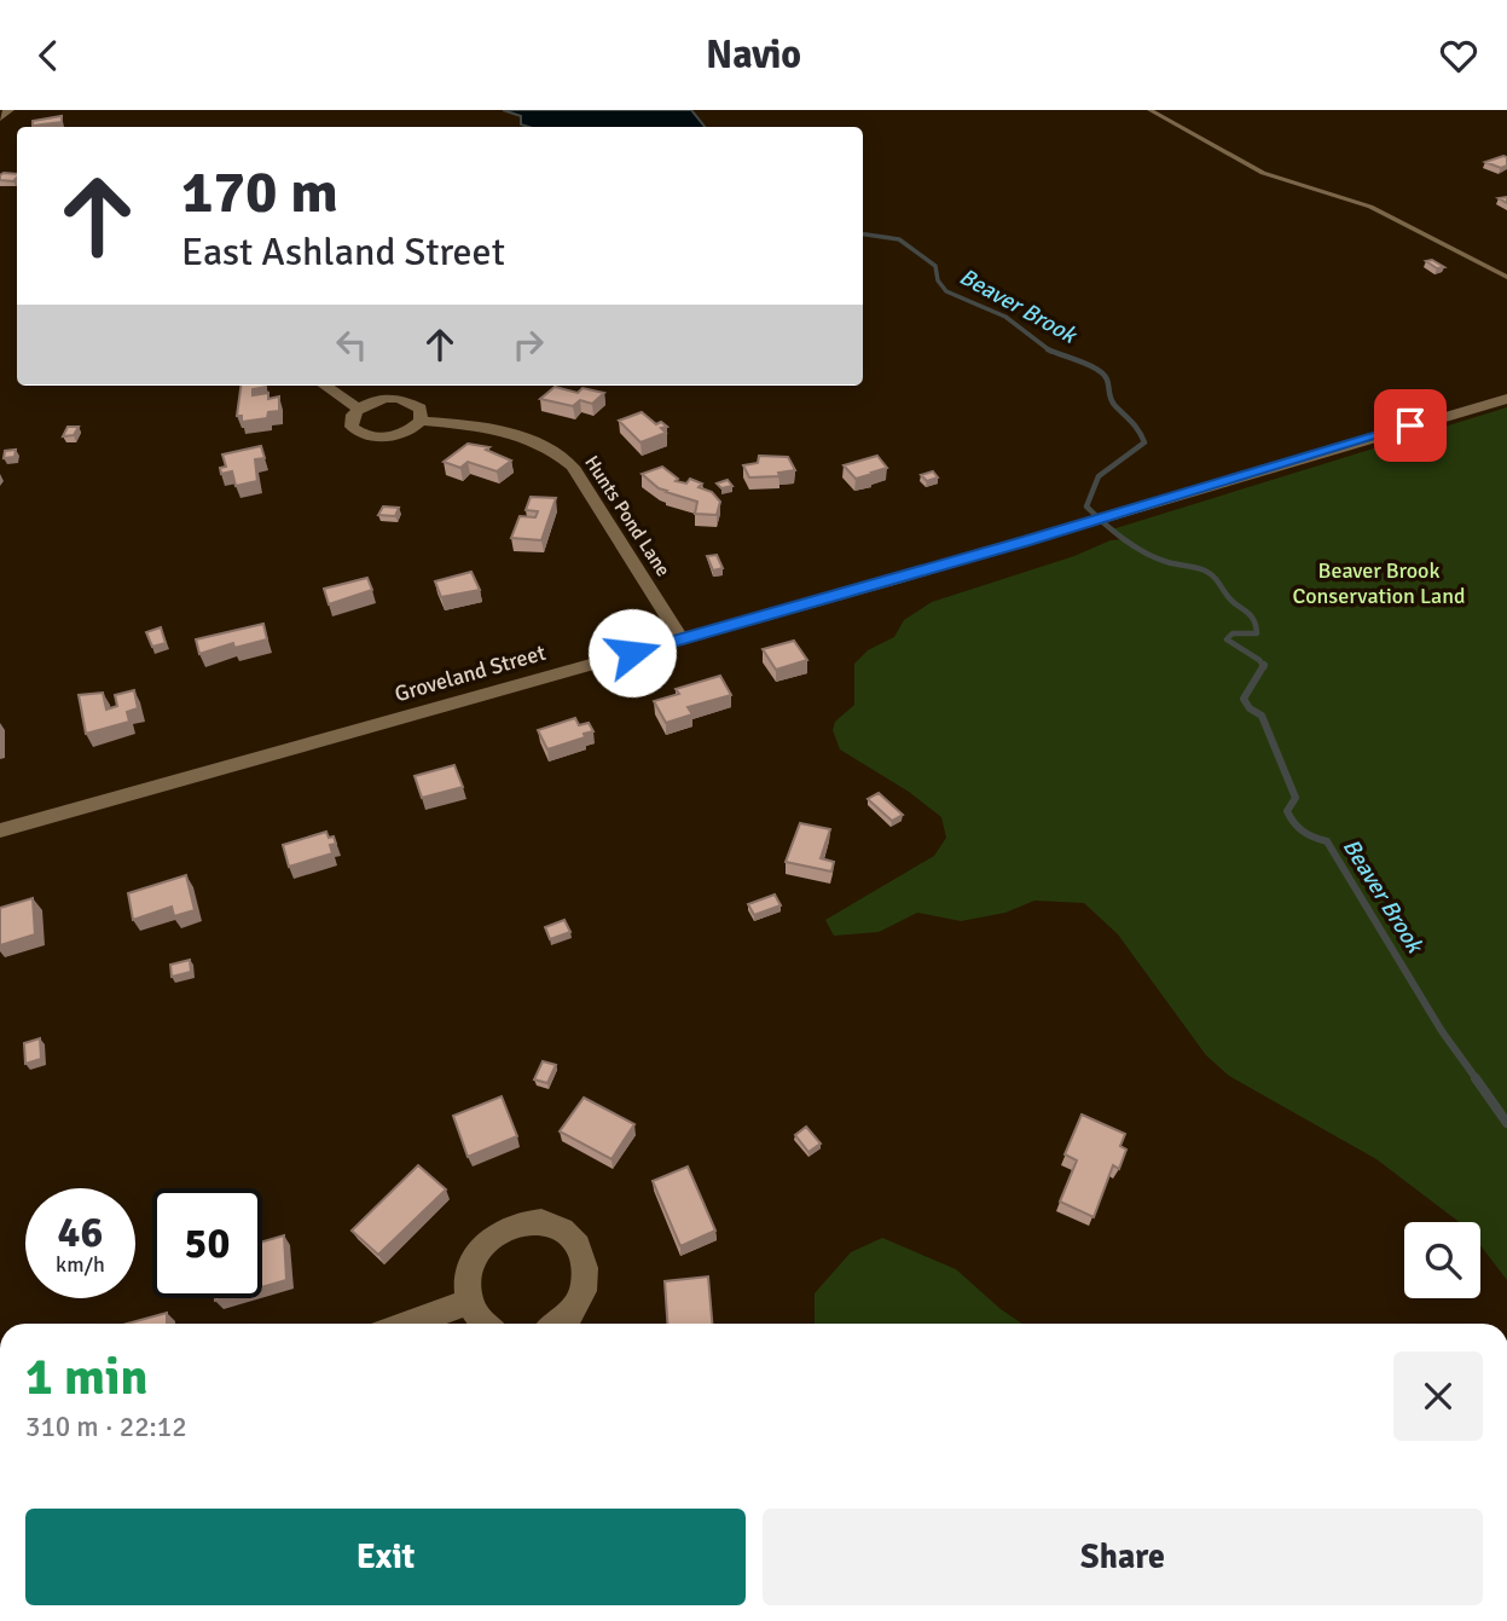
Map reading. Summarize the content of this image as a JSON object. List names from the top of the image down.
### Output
{
  "streets": {
    "main road": ["Hunts Pond Lane", "Groveland Street"]
  },
  "crossings": [
    ["Hunts Pond Lane", "Groveland Street"]
  ],
  "water": ["Beaver Brook"],
  "parks": ["Beaver Brook Conservation Land"],
  "page": {
    "header": "Navio",
    "turn": ["170 m", "East Ashland Street"],
    "speed": "46 km/h",
    "limit": "50",
    "heading": ["1 min", "310 m · 22:12"],
    "buttons": ["Exit", "Share"]
  }
}
